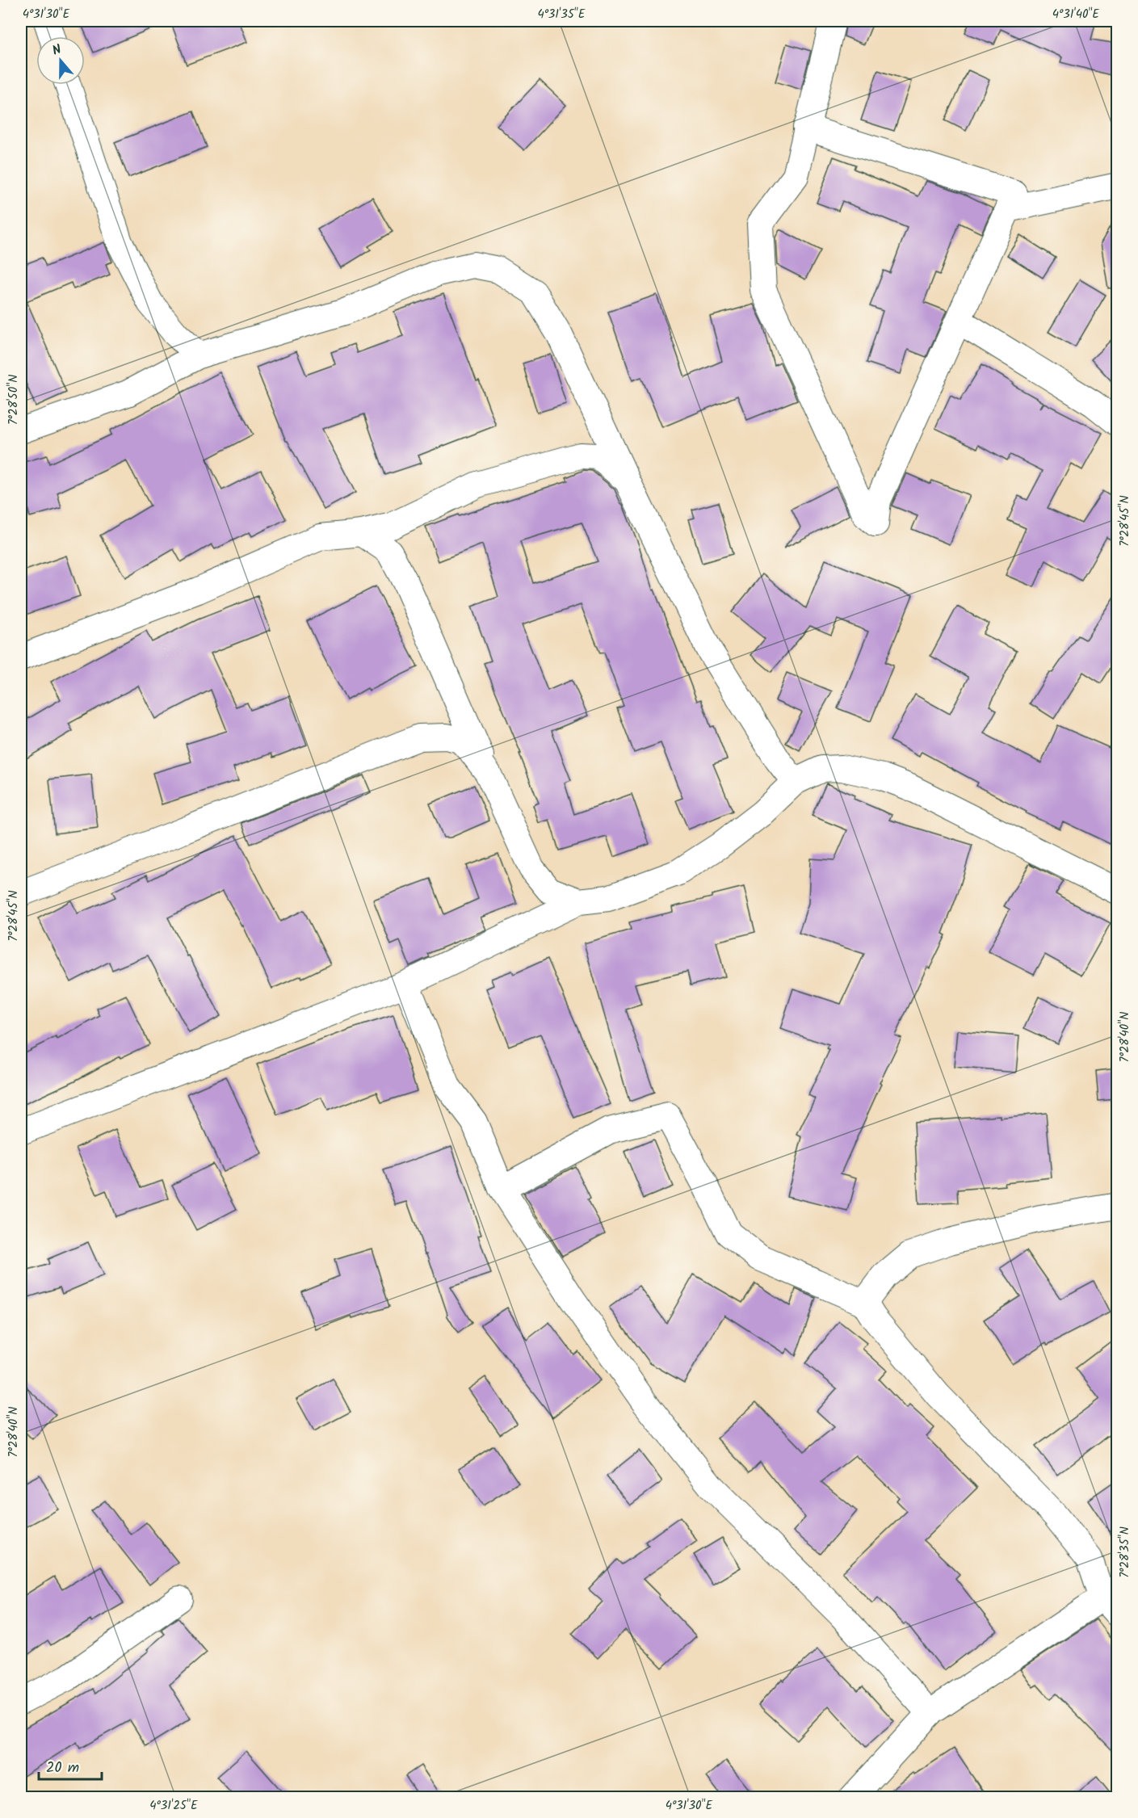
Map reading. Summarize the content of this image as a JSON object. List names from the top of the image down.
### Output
{
  "scale_bar": "20 m",
  "north": "top",
  "coordinates": [
    "4°31'30\"E",
    "4°31'35\"E",
    "4°31'40\"E",
    "7°28'50\"N",
    "7°28'45\"N",
    "7°28'40\"N",
    "7°28'35\"N",
    "4°31'25\"E"
  ]
}
